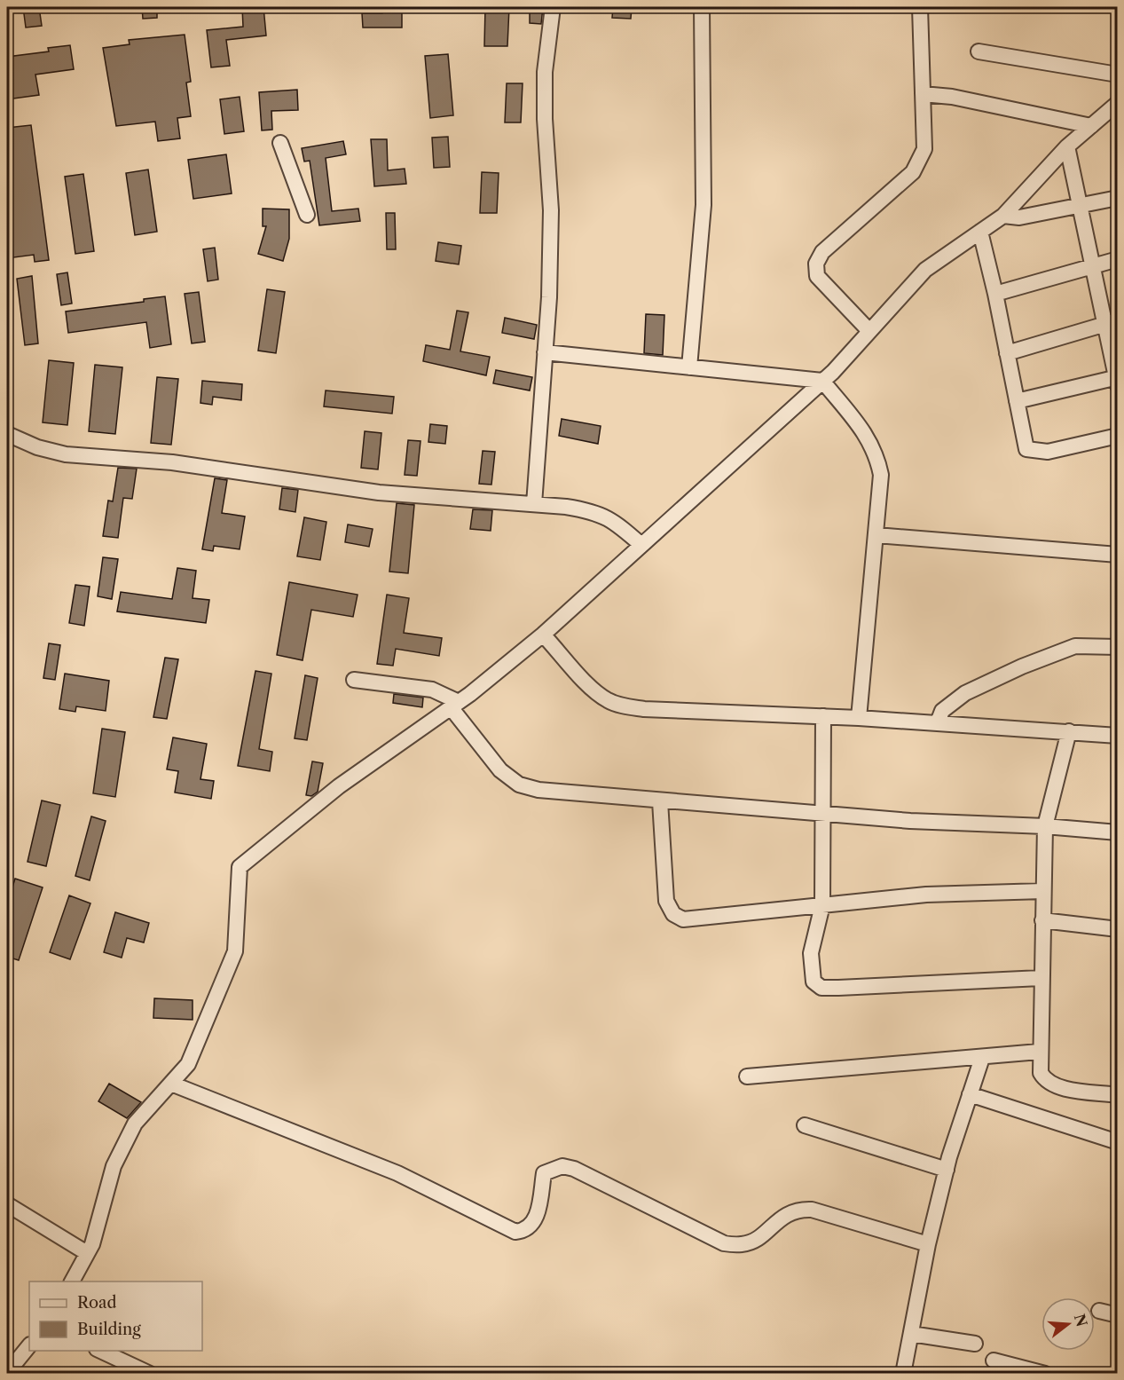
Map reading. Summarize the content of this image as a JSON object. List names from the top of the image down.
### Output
{
  "legend": ["Road", "Building"],
  "north": "right"
}
